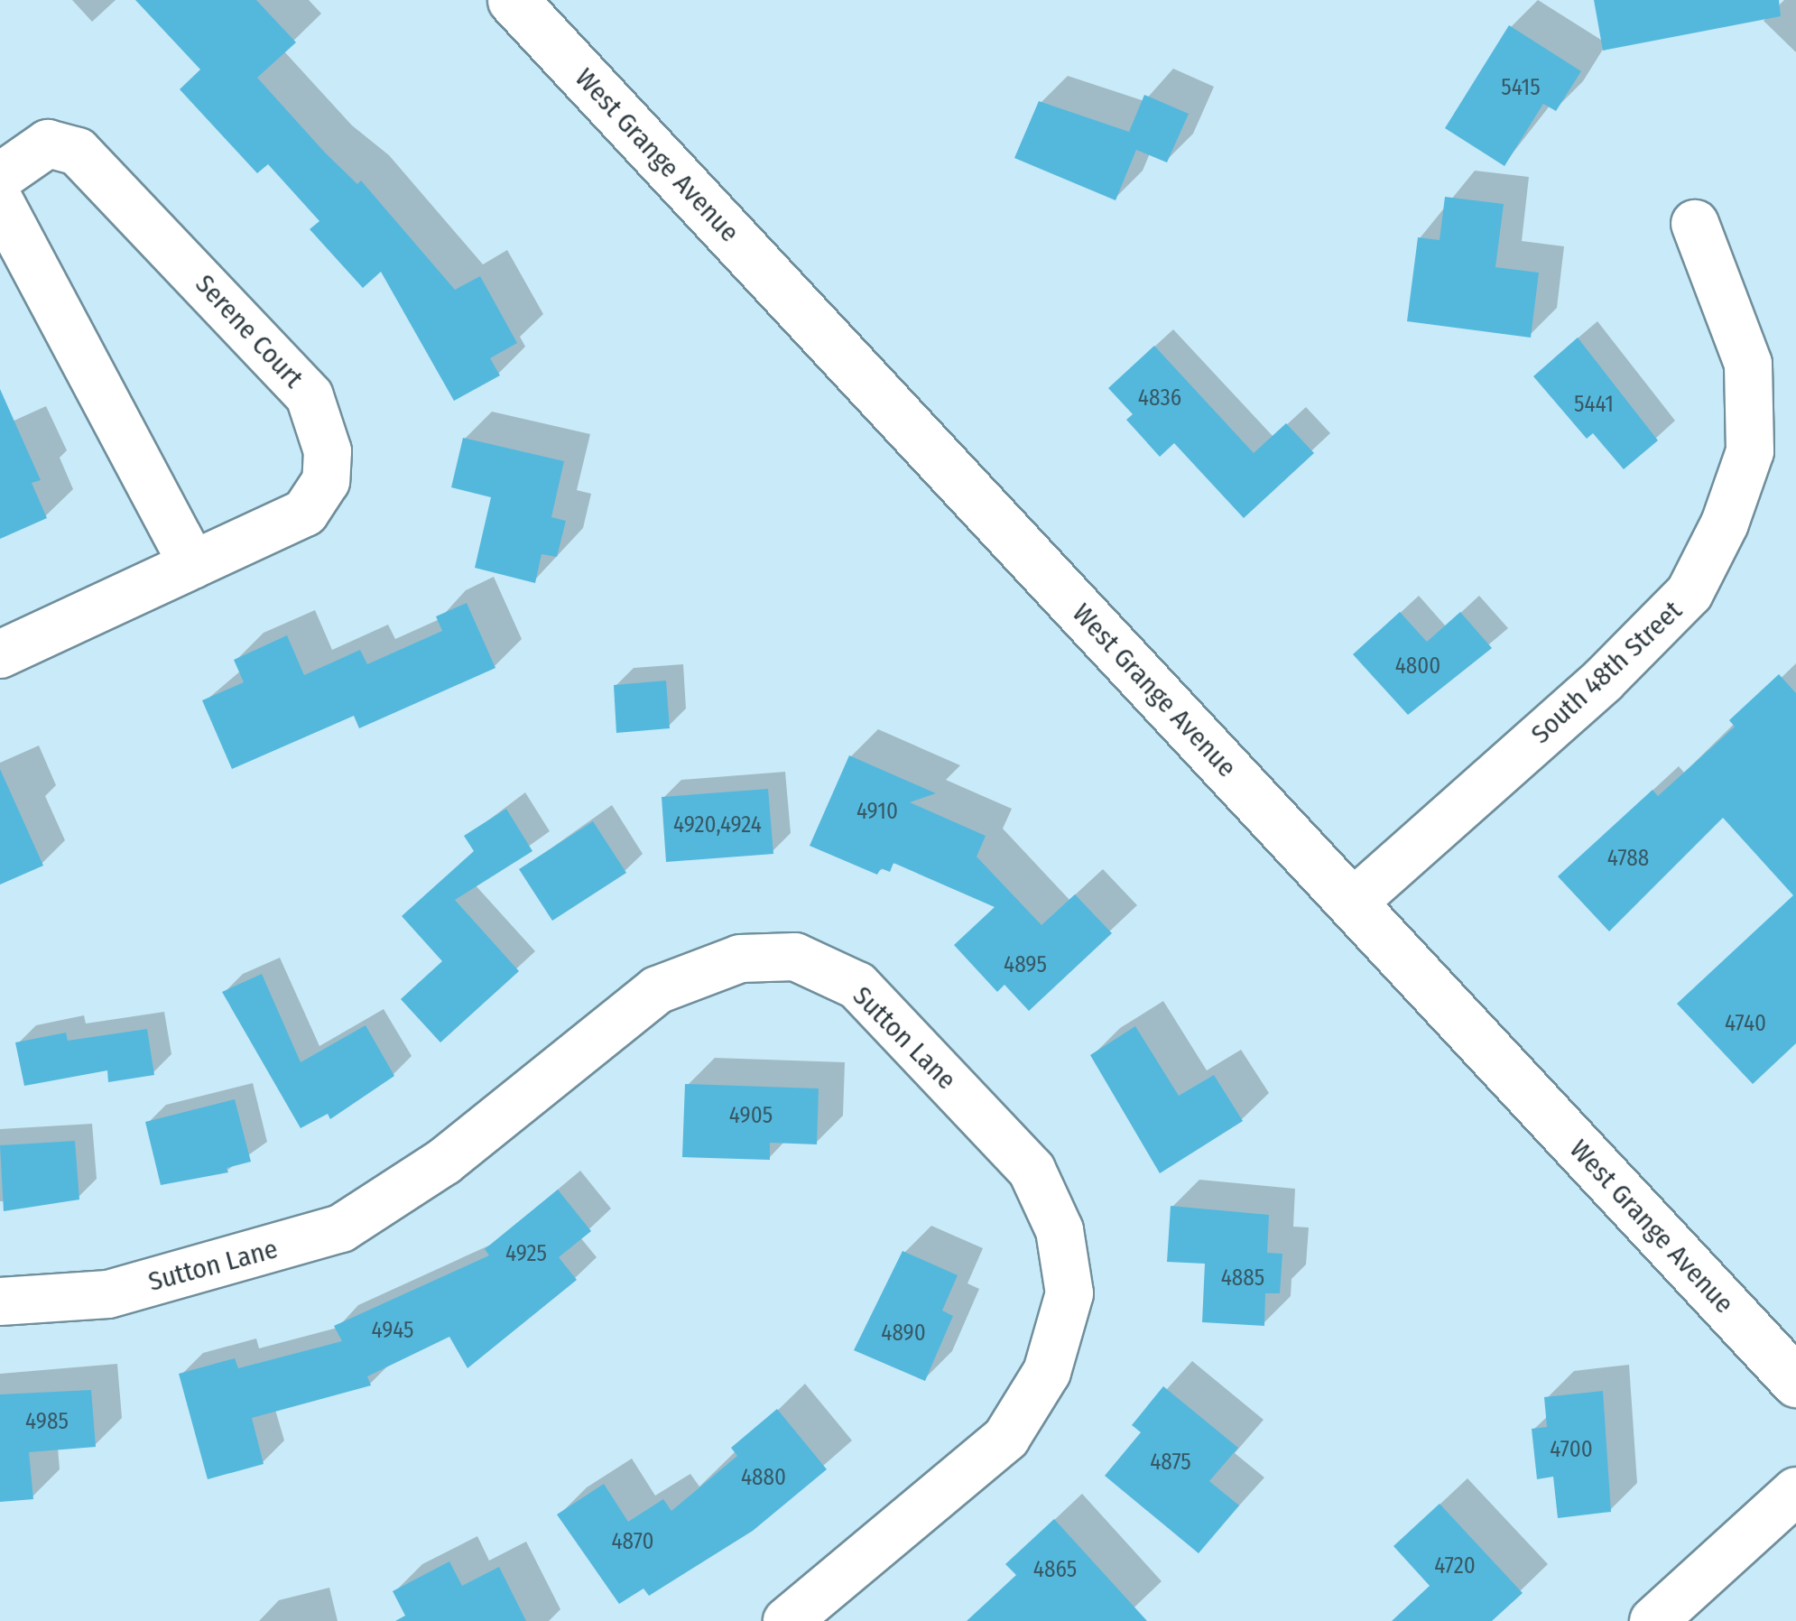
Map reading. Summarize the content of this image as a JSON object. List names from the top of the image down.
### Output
{
  "streets": {
    "street": [
      "West Grange Avenue",
      "Serene Court",
      "South 48th Street",
      "Sutton Lane"
    ]
  },
  "crossings": [
    ["West Grange Avenue", "South 48th Street"]
  ],
  "house_numbers": [
    "5415",
    "4836",
    "5441",
    "4800",
    "4910",
    "4920,4924",
    "4788",
    "4895",
    "4740",
    "4905",
    "4925",
    "4885",
    "4945",
    "4890",
    "4985",
    "4700",
    "4875",
    "4880",
    "4870",
    "4720",
    "4865"
  ]
}
